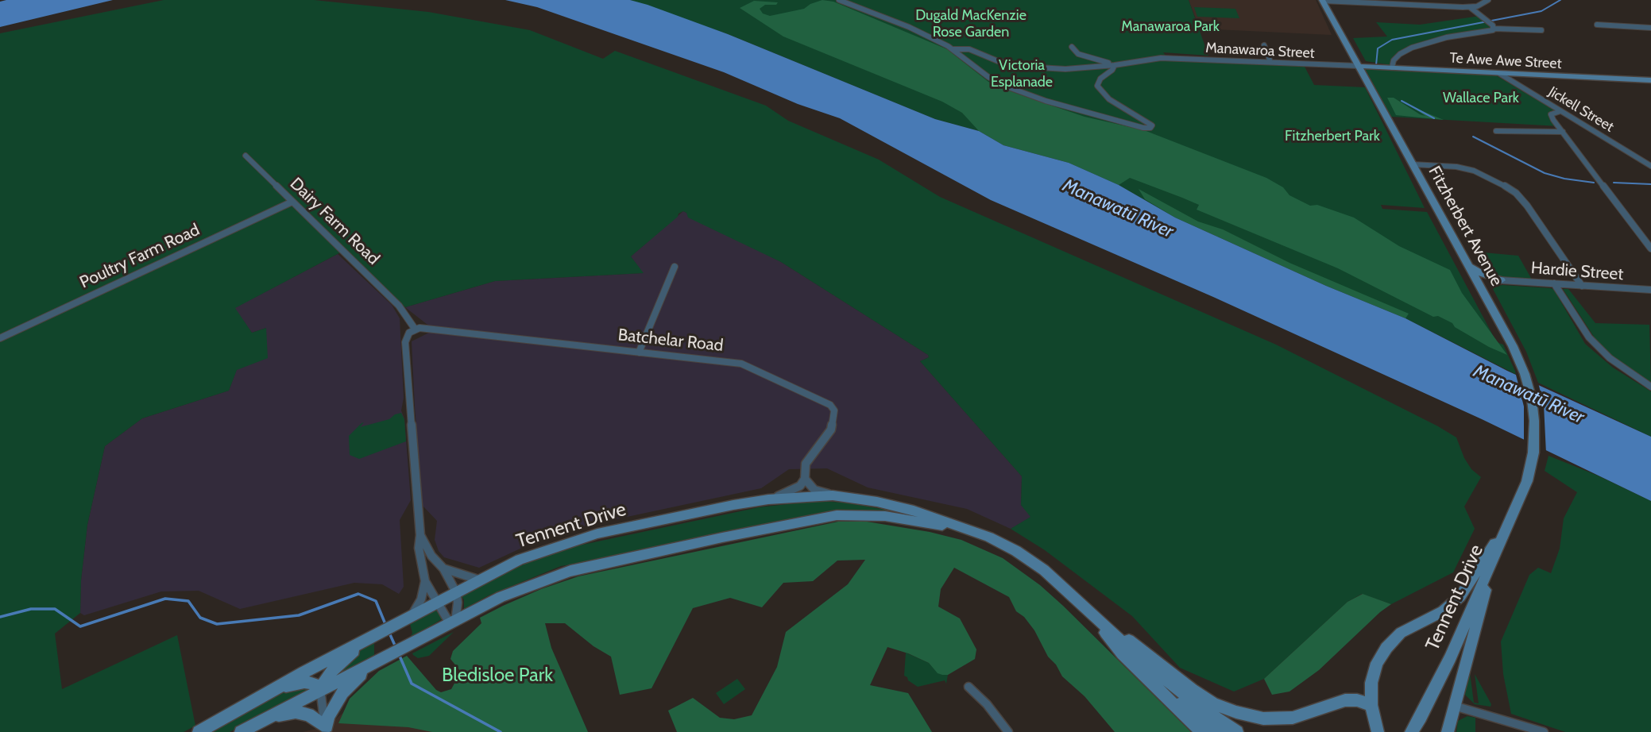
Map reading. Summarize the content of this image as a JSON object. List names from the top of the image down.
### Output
{
  "streets": {
    "main road": ["Te Awe Awe Street", "Fitzherbert Avenue", "Tennent Drive"],
    "street": [
      "Manawaroa Street",
      "Jickell Street",
      "Dairy Farm Road",
      "Poultry Farm Road",
      "Hardie Street",
      "Batchelar Road"
    ]
  },
  "crossings": [
    ["Manawaroa Street", "Te Awe Awe Street"],
    ["Manawaroa Street", "Fitzherbert Avenue"],
    ["Te Awe Awe Street", "Jickell Street"],
    ["Te Awe Awe Street", "Fitzherbert Avenue"],
    ["Dairy Farm Road", "Poultry Farm Road"],
    ["Dairy Farm Road", "Batchelar Road"],
    ["Dairy Farm Road", "Tennent Drive"],
    ["Fitzherbert Avenue", "Tennent Drive"]
  ],
  "water": ["Manawatū River"],
  "parks": [
    "Dugald MacKenzie Rose Garden",
    "Manawaroa Park",
    "Victoria Esplanade",
    "Wallace Park",
    "Fitzherbert Park",
    "Bledisloe Park"
  ]
}
